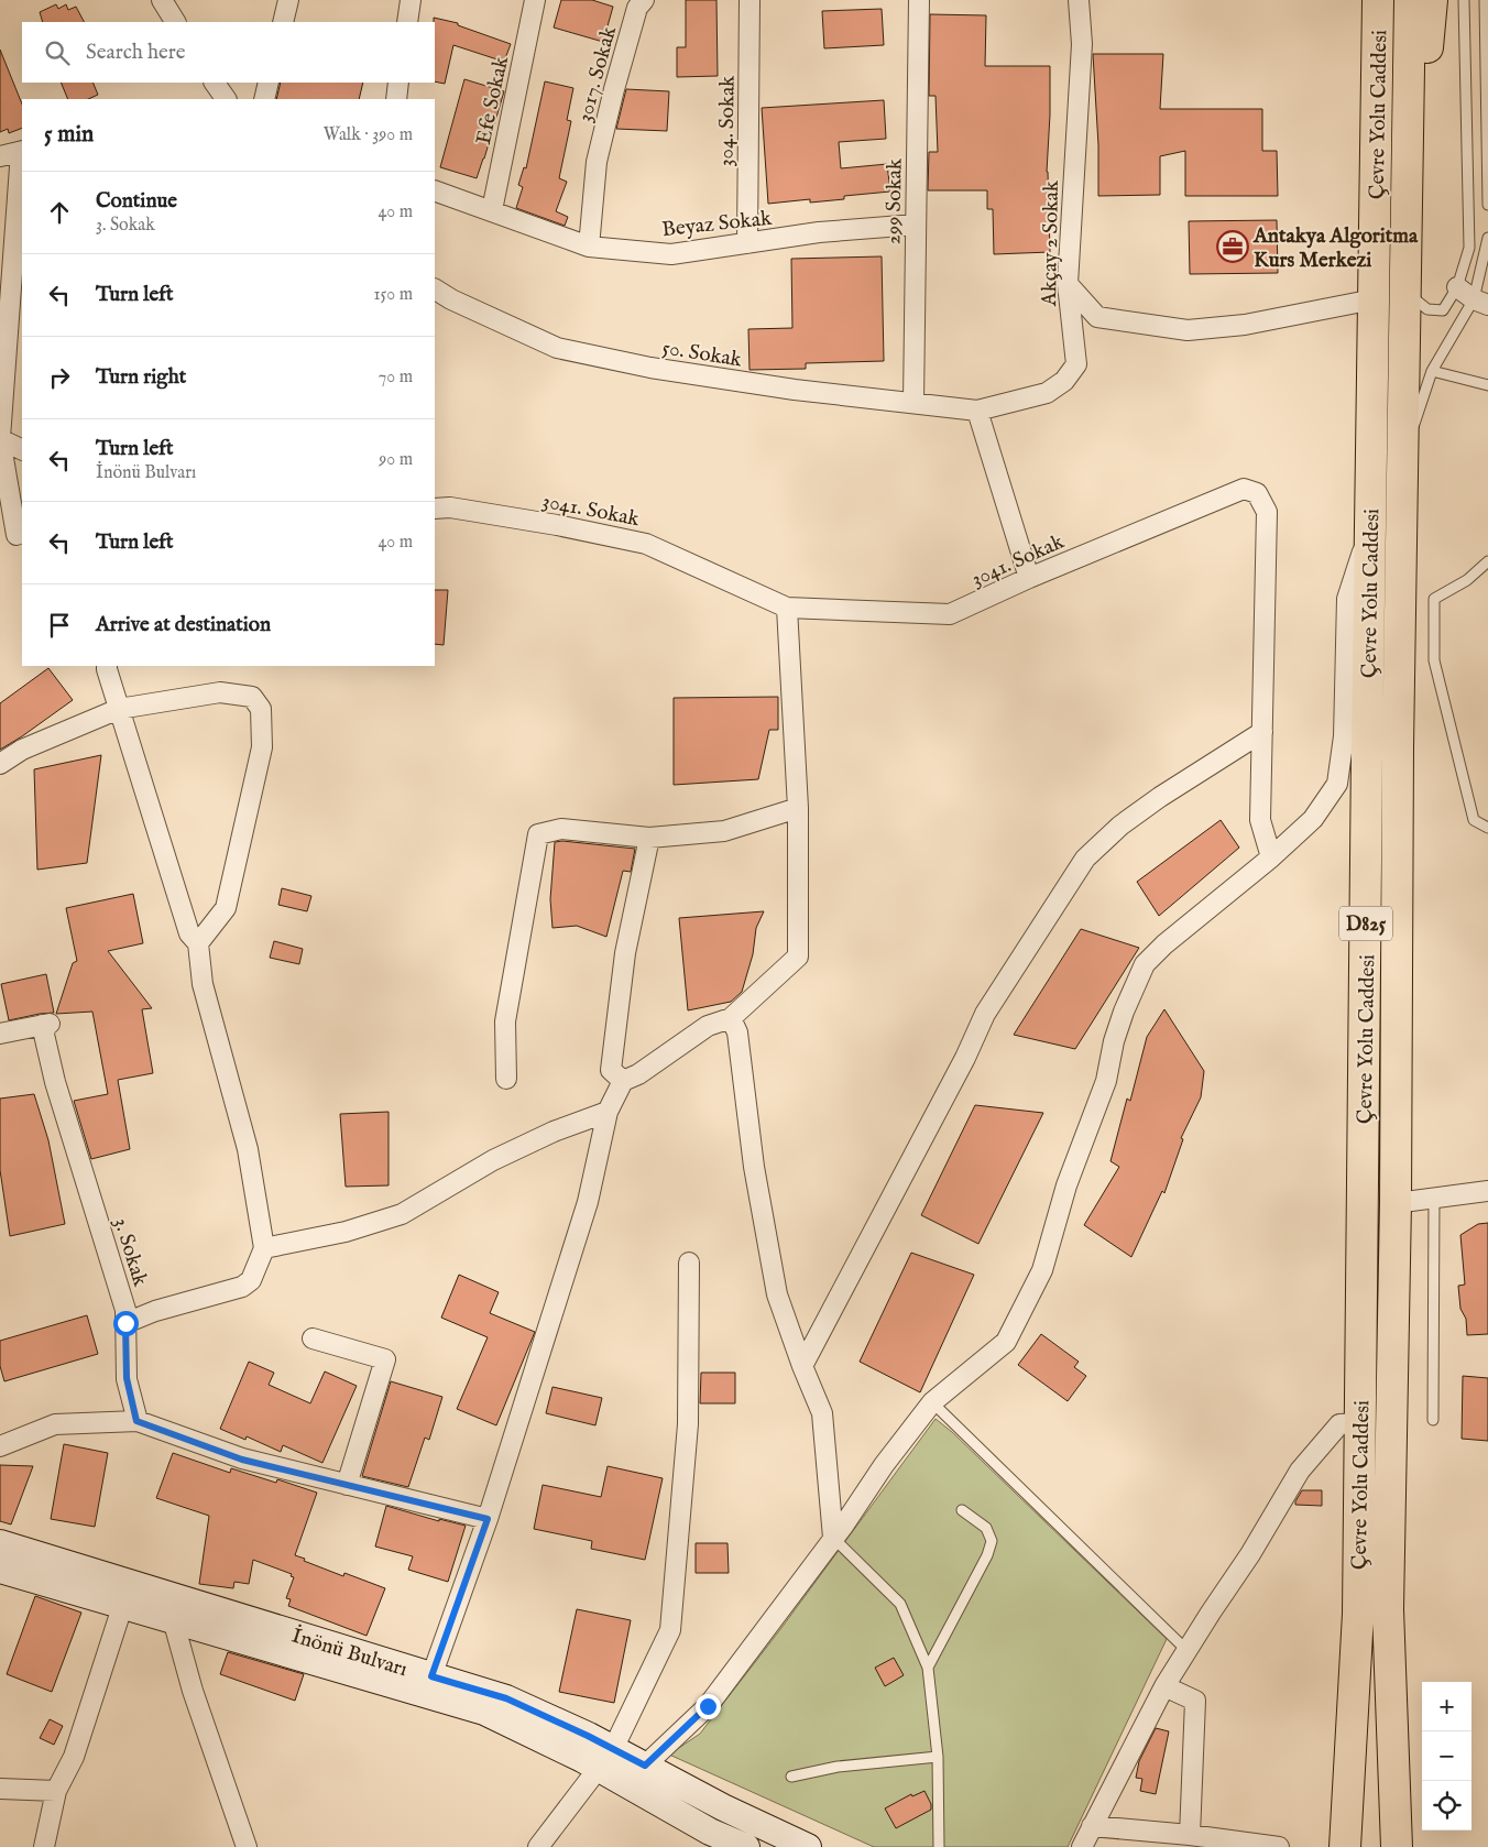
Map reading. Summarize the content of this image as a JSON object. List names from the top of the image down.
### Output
{
  "streets": {
    "highway": ["Çevre Yolu Caddesi", "D825"],
    "main road": ["İnönü Bulvarı"],
    "street": [
      "3017. Sokak",
      "Efe Sokak",
      "304. Sokak",
      "299 Sokak",
      "Beyaz Sokak",
      "Akçay 2 Sokak",
      "50. Sokak",
      "3041. Sokak",
      "3. Sokak"
    ]
  },
  "crossings": [
    ["3017. Sokak", "Beyaz Sokak"],
    ["Efe Sokak", "Beyaz Sokak"],
    ["304. Sokak", "Beyaz Sokak"],
    ["299 Sokak", "Beyaz Sokak"],
    ["299 Sokak", "50. Sokak"],
    ["Akçay 2 Sokak", "50. Sokak"]
  ],
  "places": {
    "office": ["Antakya Algoritma Kurs Merkezi"]
  },
  "page": {
    "search": "Search here",
    "heading": ["5 min", "Walk · 390 m"],
    "list": [
      ["Continue", "3. Sokak", "40 m"],
      ["Turn left", "150 m"],
      ["Turn right", "70 m"],
      ["Turn left", "İnönü Bulvarı", "90 m"],
      ["Turn left", "40 m"],
      "Arrive at destination"
    ],
    "map_buttons": ["+", "−"]
  }
}
